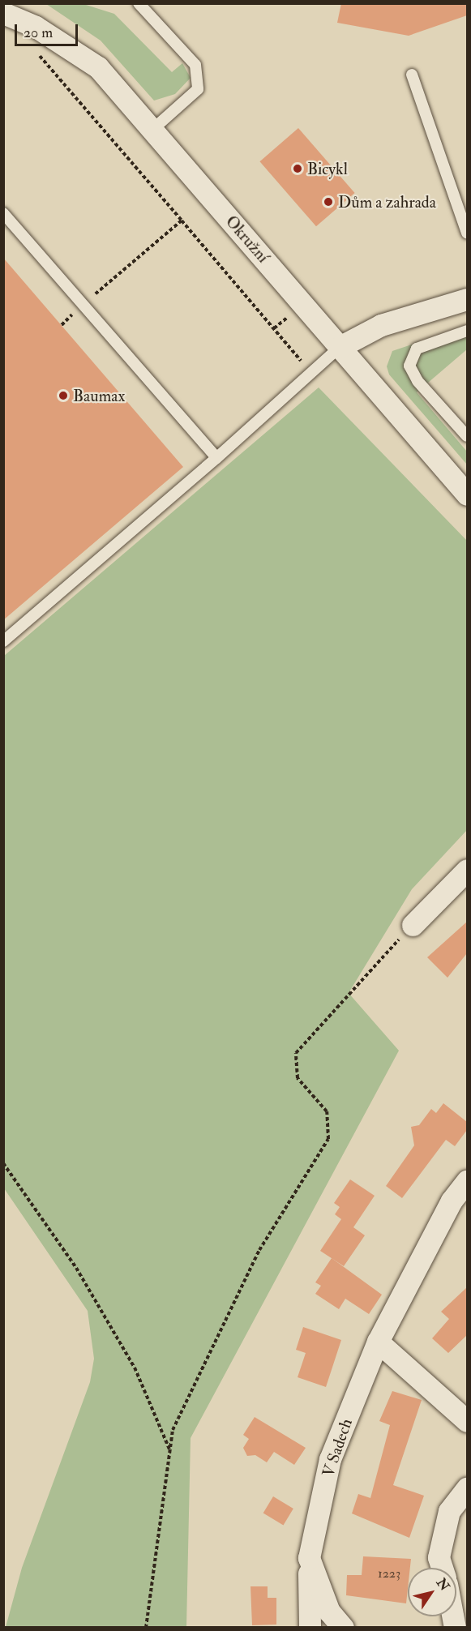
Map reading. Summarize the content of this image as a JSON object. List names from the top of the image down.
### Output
{
  "streets": {
    "street": ["Okružní", "V Sadech"]
  },
  "places": ["Bicykl", "Dům a zahrada", "Baumax"],
  "house_numbers": ["1223"],
  "scale_bar": "20 m",
  "north": "top right"
}
